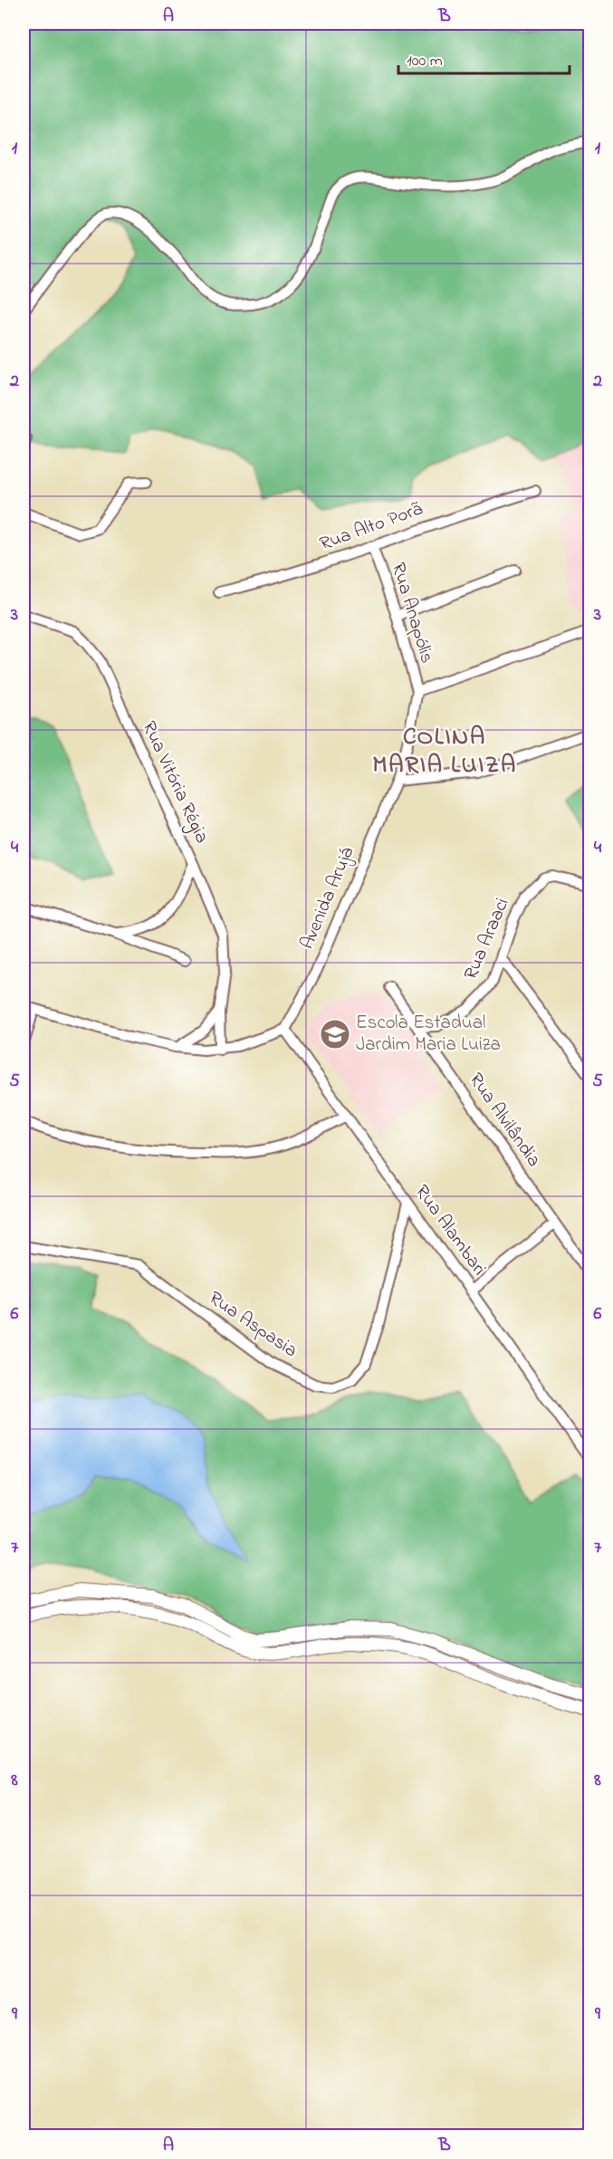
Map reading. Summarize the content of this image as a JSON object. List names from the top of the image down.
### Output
{
  "streets": {
    "street": [
      "Rua Alto Porã",
      "Rua Anapólis",
      "Rua Vitória Régia",
      "Avenida Arujá",
      "Rua Araaci",
      "Rua Alvilândia",
      "Rua Alambari",
      "Rua Aspasia"
    ]
  },
  "crossings": [
    ["Rua Alto Porã", "Rua Anapólis"],
    ["Rua Anapólis", "Avenida Arujá"],
    ["Avenida Arujá", "Rua Alambari"],
    ["Rua Araaci", "Rua Alvilândia"],
    ["Rua Alambari", "Rua Aspasia"]
  ],
  "districts": ["COLINA MARIA LUIZA"],
  "places": {
    "school or university": ["Escola Estadual Jardim Maria Luiza"]
  },
  "scale_bar": "100 m",
  "grid": {
    "columns": ["A", "B"],
    "rows": [
      "1",
      "2",
      "3",
      "4",
      "5",
      "6",
      "7",
      "8",
      "9"
    ]
  }
}
